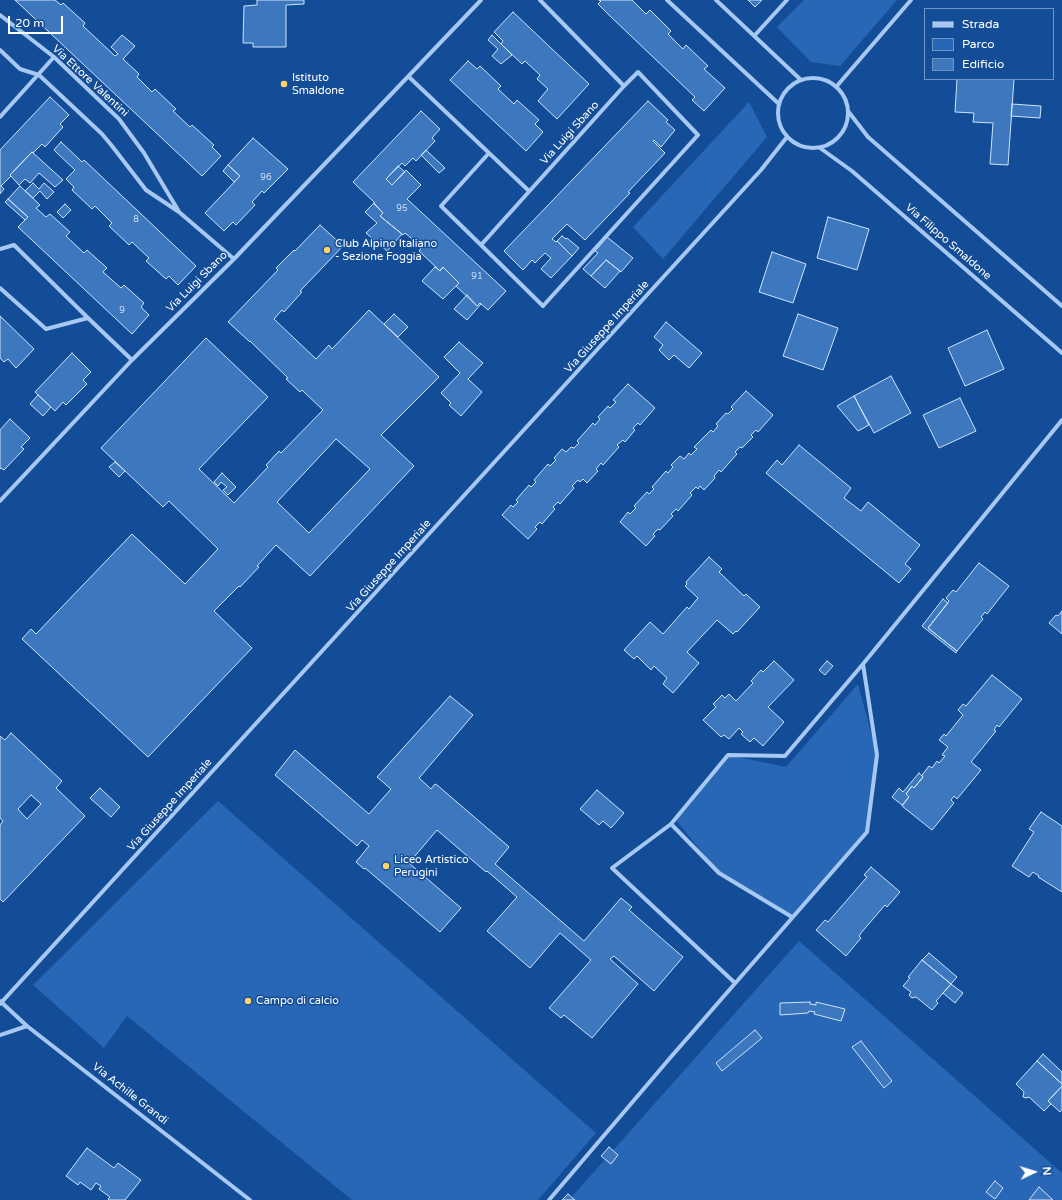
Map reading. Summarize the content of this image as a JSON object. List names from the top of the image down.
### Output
{
  "streets": {
    "street": [
      "Via Ettore Valentini",
      "Via Luigi Sbano",
      "Via Filippo Smaldone",
      "Via Giuseppe Imperiale",
      "Via Achille Grandi"
    ]
  },
  "crossings": [
    ["Via Ettore Valentini", "Via Luigi Sbano"],
    ["Via Filippo Smaldone", "Via Giuseppe Imperiale"],
    ["Via Giuseppe Imperiale", "Via Achille Grandi"]
  ],
  "places": [
    "Istituto Smaldone",
    "Club Alpino Italiano - Sezione Foggia",
    "Liceo Artistico Perugini",
    "Campo di calcio"
  ],
  "house_numbers": [
    "96",
    "95",
    "8",
    "91",
    "9"
  ],
  "legend": ["Strada", "Parco", "Edificio"],
  "scale_bar": "20 m",
  "north": "right"
}
